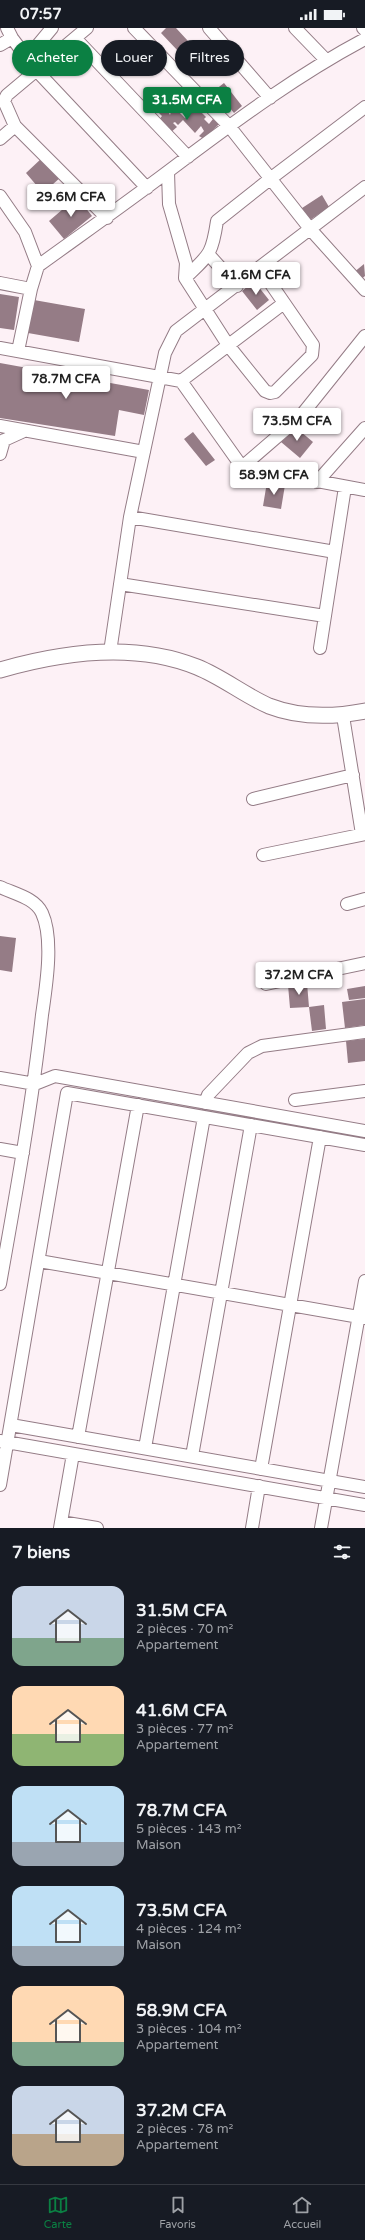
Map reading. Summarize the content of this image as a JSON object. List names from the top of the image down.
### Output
{
  "page": {
    "status": "07:57",
    "chip": ["Acheter", "Louer", "Filtres"],
    "price": [
      "31.5M CFA",
      "29.6M CFA",
      "41.6M CFA",
      "78.7M CFA",
      "73.5M CFA",
      "58.9M CFA",
      "37.2M CFA"
    ],
    "heading": "7 biens",
    "list": [
      {
        "name": "31.5M CFA",
        "note": "2 pièces · 70 m² · Appartement"
      },
      {
        "name": "41.6M CFA",
        "note": "3 pièces · 77 m² · Appartement"
      },
      {
        "name": "78.7M CFA",
        "note": "5 pièces · 143 m² · Maison"
      },
      {
        "name": "73.5M CFA",
        "note": "4 pièces · 124 m² · Maison"
      },
      {
        "name": "58.9M CFA",
        "note": "3 pièces · 104 m² · Appartement"
      },
      {
        "name": "37.2M CFA",
        "note": "2 pièces · 78 m² · Appartement"
      }
    ],
    "tabs": ["Carte", "Favoris", "Accueil"]
  }
}
